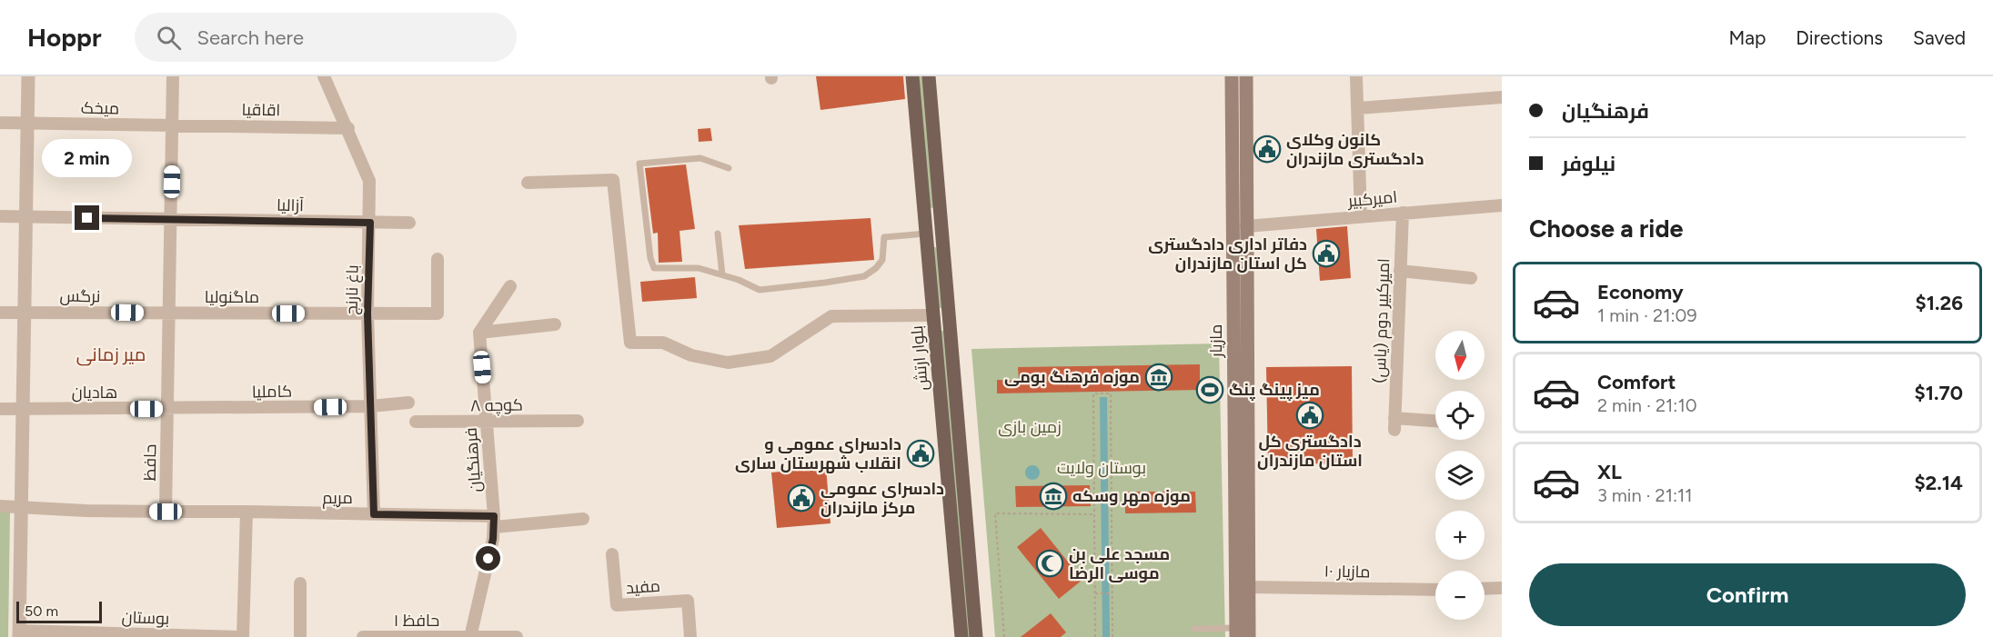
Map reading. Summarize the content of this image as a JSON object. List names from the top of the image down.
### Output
{
  "streets": {
    "main road": ["مازیار", "بلوار ارتش"],
    "street": [
      "میخک",
      "اقاقیا",
      "امیرکبیر",
      "آزالیا",
      "باغ نارنج",
      "نرگس",
      "ماگنولیا",
      "امیرکبیر دوم (یاس)",
      "کاملیا",
      "هادیان",
      "کوچه ۸",
      "فرهنگیان",
      "حافظ",
      "مریم",
      "مازیار ١٠",
      "مفید",
      "بوستان",
      "حافظ ۱"
    ]
  },
  "crossings": [
    ["میخک", "اقاقیا"],
    ["میخک", "حافظ"],
    ["اقاقیا", "باغ نارنج"],
    ["اقاقیا", "حافظ"],
    ["امیرکبیر", "امیرکبیر دوم (یاس)"],
    ["امیرکبیر", "مازیار"],
    ["آزالیا", "باغ نارنج"],
    ["آزالیا", "حافظ"],
    ["باغ نارنج", "ماگنولیا"],
    ["باغ نارنج", "کاملیا"],
    ["باغ نارنج", "مریم"],
    ["نرگس", "ماگنولیا"],
    ["نرگس", "حافظ"],
    ["ماگنولیا", "حافظ"],
    ["مازیار", "مازیار ١٠"],
    ["کاملیا", "هادیان"],
    ["کاملیا", "حافظ"],
    ["هادیان", "حافظ"],
    ["کوچه ۸", "فرهنگیان"],
    ["فرهنگیان", "مریم"],
    ["فرهنگیان", "حافظ ۱"]
  ],
  "districts": ["میر زمانی"],
  "parks": ["زمین بازی", "بوستان ولایت"],
  "places": {
    "public building": [
      "کانون وکلای دادگستری مازندران",
      "دفاتر اداری دادگستری کل استان مازندران",
      "دادگستری کل استان مازندران",
      "دادسرای عمومی و انقلاب شهرستان ساری",
      "دادسرای عمومی مرکز مازندران"
    ],
    "museum": ["موزه فرهنگ بومی", "موزه مهر وسکه"],
    "sports": ["میز پینگ پنگ"],
    "mosque": ["مسجد علی بن موسی الرضا"]
  },
  "scale_bar": "50 m",
  "north": "bottom",
  "page": {
    "header": "Hoppr",
    "search": "Search here",
    "nav": ["Map", "Directions", "Saved"],
    "banner": ["فرهنگیان", "نیلوفر"],
    "bubble": "2 min",
    "heading": "Choose a ride",
    "list": [
      {
        "name": "Economy",
        "note": "1 min · 21:09",
        "value": "$1.26"
      },
      {
        "name": "Comfort",
        "note": "2 min · 21:10",
        "value": "$1.70"
      },
      {
        "name": "XL",
        "note": "3 min · 21:11",
        "value": "$2.14"
      }
    ],
    "map_buttons": ["+", "−"],
    "buttons": "Confirm",
    "scale": "50 m"
  }
}
